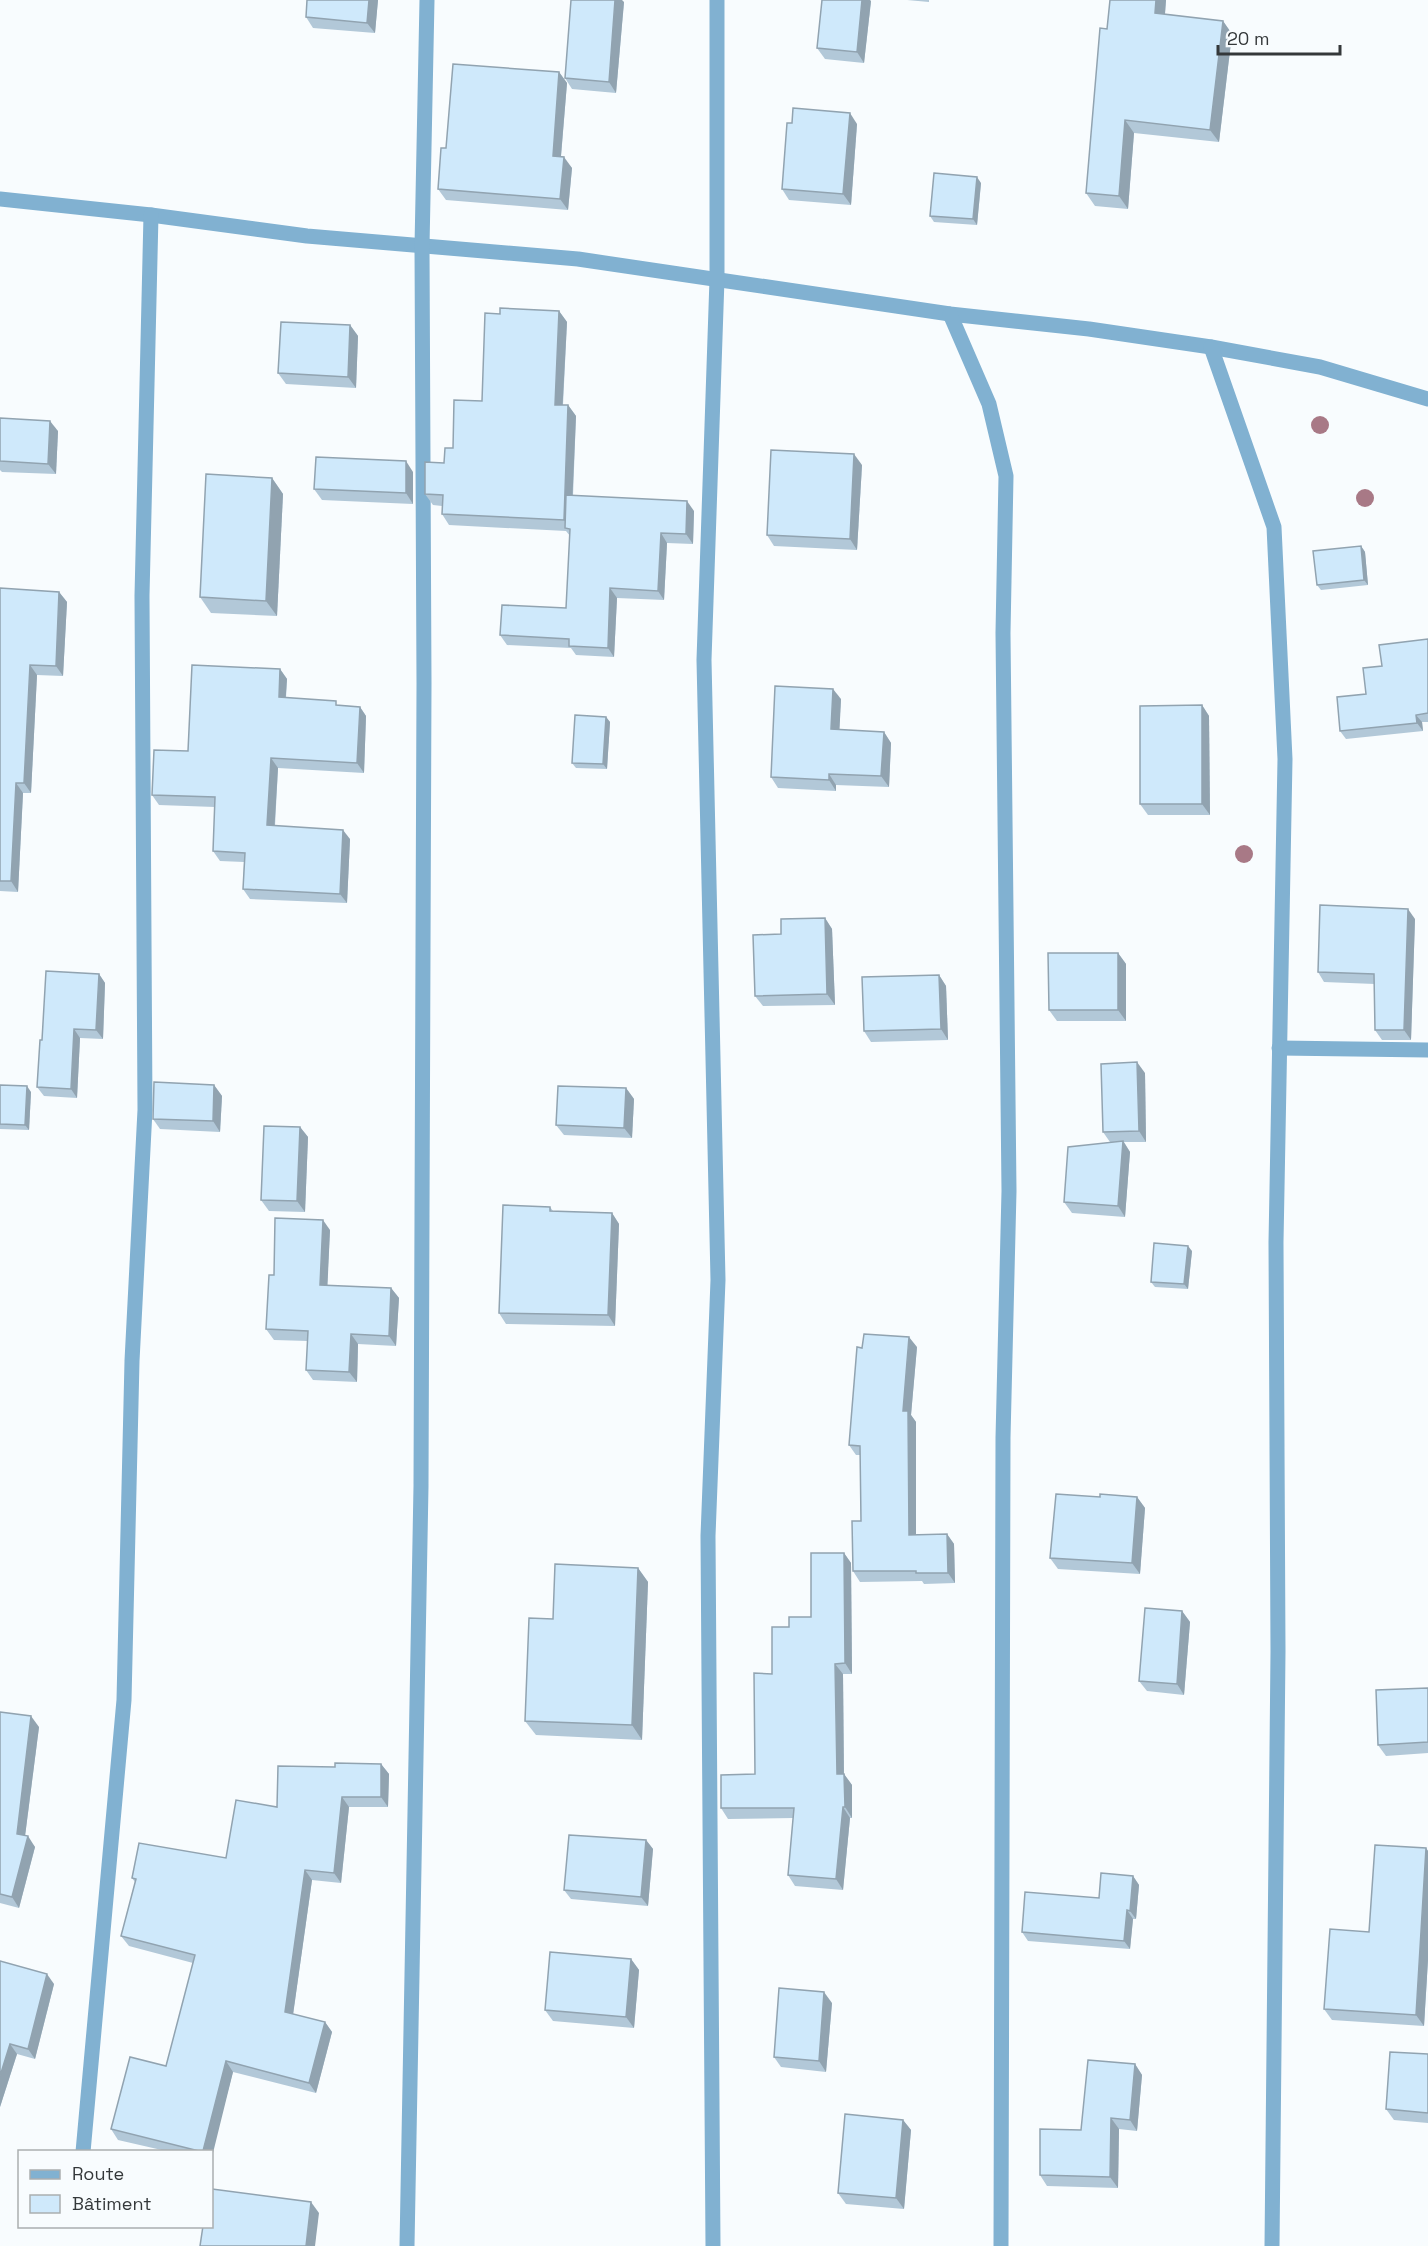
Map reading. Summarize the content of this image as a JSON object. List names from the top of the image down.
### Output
{
  "legend": ["Route", "Bâtiment"],
  "scale_bar": "20 m"
}
